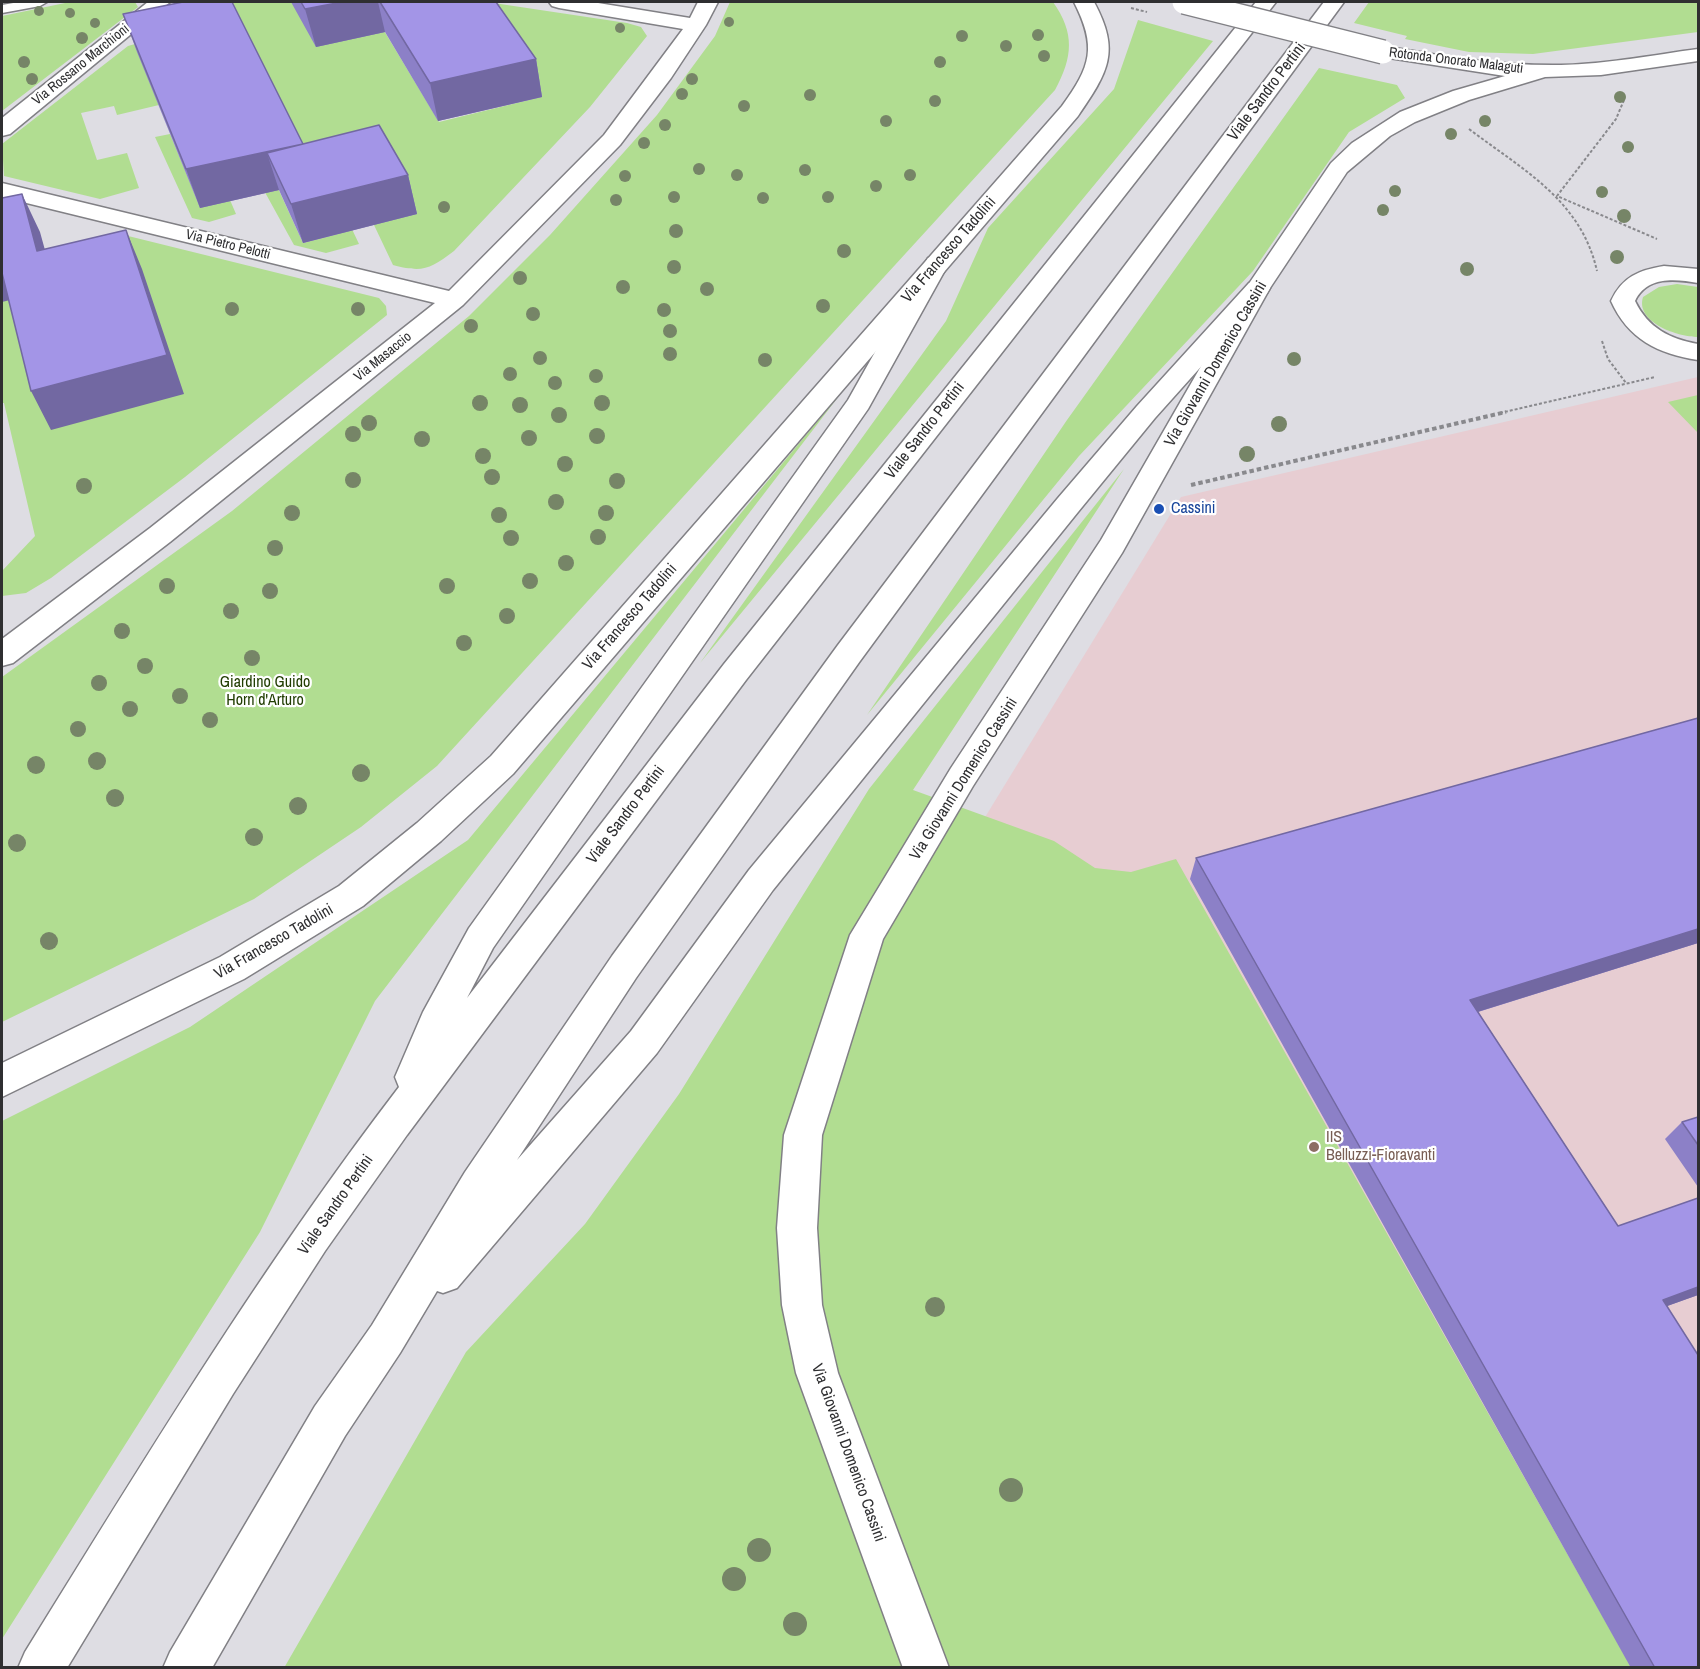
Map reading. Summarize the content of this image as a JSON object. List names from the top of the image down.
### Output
{
  "streets": {
    "main road": [
      "Rotonda Onorato Malaguti",
      "Via Rossano Marchioni",
      "Viale Sandro Pertini",
      "Via Pietro Pelotti",
      "Via Francesco Tadolini",
      "Via Masaccio",
      "Via Giovanni Domenico Cassini"
    ]
  },
  "crossings": [
    ["Rotonda Onorato Malaguti", "Via Giovanni Domenico Cassini"],
    ["Via Pietro Pelotti", "Via Masaccio"]
  ],
  "parks": ["Giardino Guido Horn d'Arturo"],
  "places": ["Cassini", "IIS Belluzzi-Fioravanti"]
}
